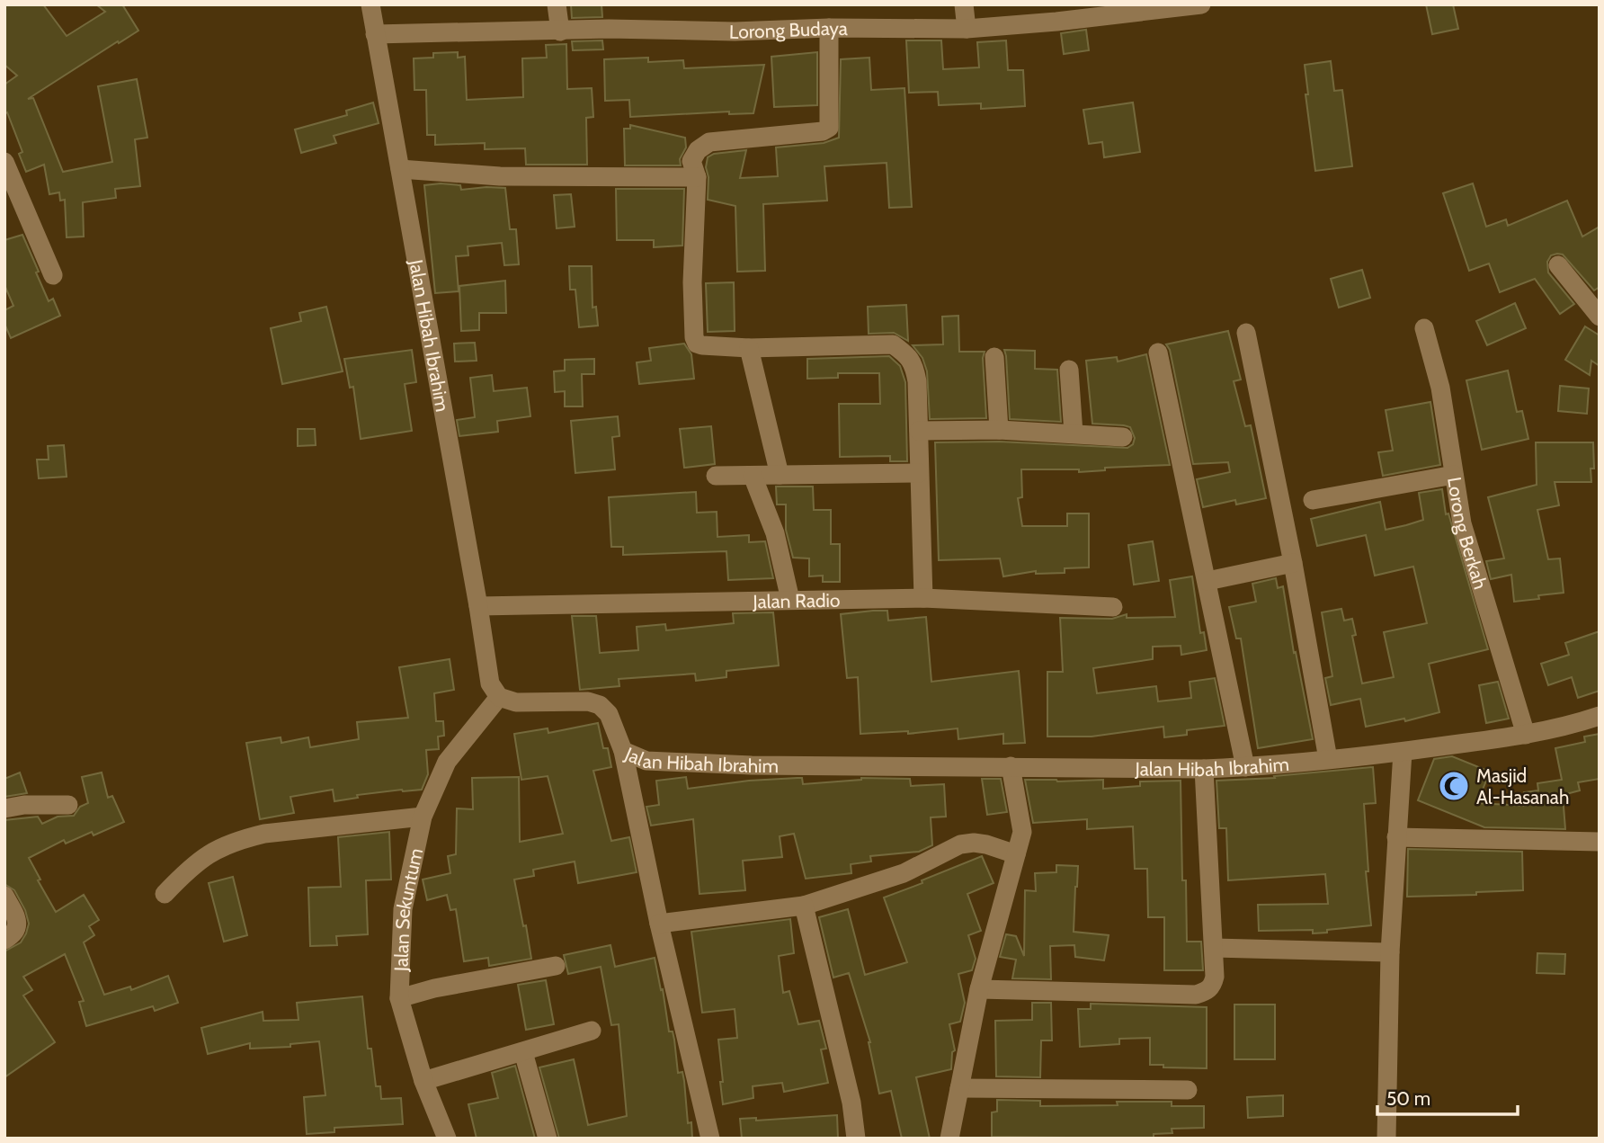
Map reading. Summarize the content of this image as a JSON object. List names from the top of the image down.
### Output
{
  "streets": {
    "street": [
      "Lorong Budaya",
      "Jalan Hibah Ibrahim",
      "Lorong Berkah",
      "Jalan Radio",
      "Jalan Sekuntum"
    ]
  },
  "crossings": [
    ["Lorong Budaya", "Jalan Hibah Ibrahim"],
    ["Jalan Hibah Ibrahim", "Lorong Berkah"],
    ["Jalan Hibah Ibrahim", "Jalan Radio"],
    ["Jalan Hibah Ibrahim", "Jalan Sekuntum"]
  ],
  "places": {
    "mosque": ["Masjid Al-Hasanah"]
  },
  "scale_bar": "50 m"
}
